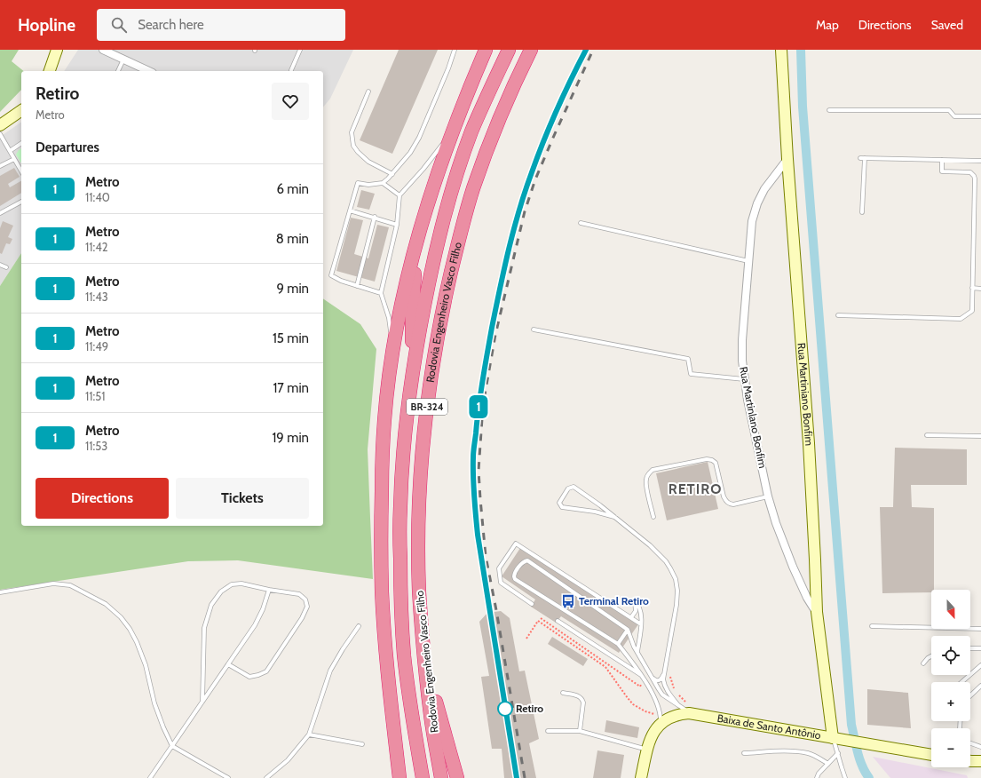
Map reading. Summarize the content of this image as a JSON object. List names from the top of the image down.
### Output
{
  "streets": {
    "highway": ["Rodovia Engenheiro Vasco Filho", "BR-324"],
    "street": ["Rua Martiniano Bonfim", "Rua Martinlano Bonfim", "Baixa de Santo Antônio"]
  },
  "crossings": [
    ["Rua Martiniano Bonfim", "Rua Martinlano Bonfim"],
    ["Rua Martiniano Bonfim", "Baixa de Santo Antônio"]
  ],
  "districts": ["RETIRO"],
  "places": {
    "bus stop": ["Terminal Retiro"],
    "other": ["Retiro"]
  },
  "lines": ["metro line 1"],
  "north": "bottom",
  "page": {
    "header": "Hopline",
    "search": "Search here",
    "nav": ["Map", "Directions", "Saved"],
    "on_map": "1",
    "heading": [
      ["Retiro", "Metro"],
      "Departures"
    ],
    "list": [
      {
        "mark": "1",
        "name": "Metro",
        "note": "11:40",
        "value": "6 min"
      },
      {
        "mark": "1",
        "name": "Metro",
        "note": "11:42",
        "value": "8 min"
      },
      {
        "mark": "1",
        "name": "Metro",
        "note": "11:43",
        "value": "9 min"
      },
      {
        "mark": "1",
        "name": "Metro",
        "note": "11:49",
        "value": "15 min"
      },
      {
        "mark": "1",
        "name": "Metro",
        "note": "11:51",
        "value": "17 min"
      },
      {
        "mark": "1",
        "name": "Metro",
        "note": "11:53",
        "value": "19 min"
      }
    ],
    "buttons": ["Directions", "Tickets"],
    "map_buttons": ["+", "−"]
  }
}
